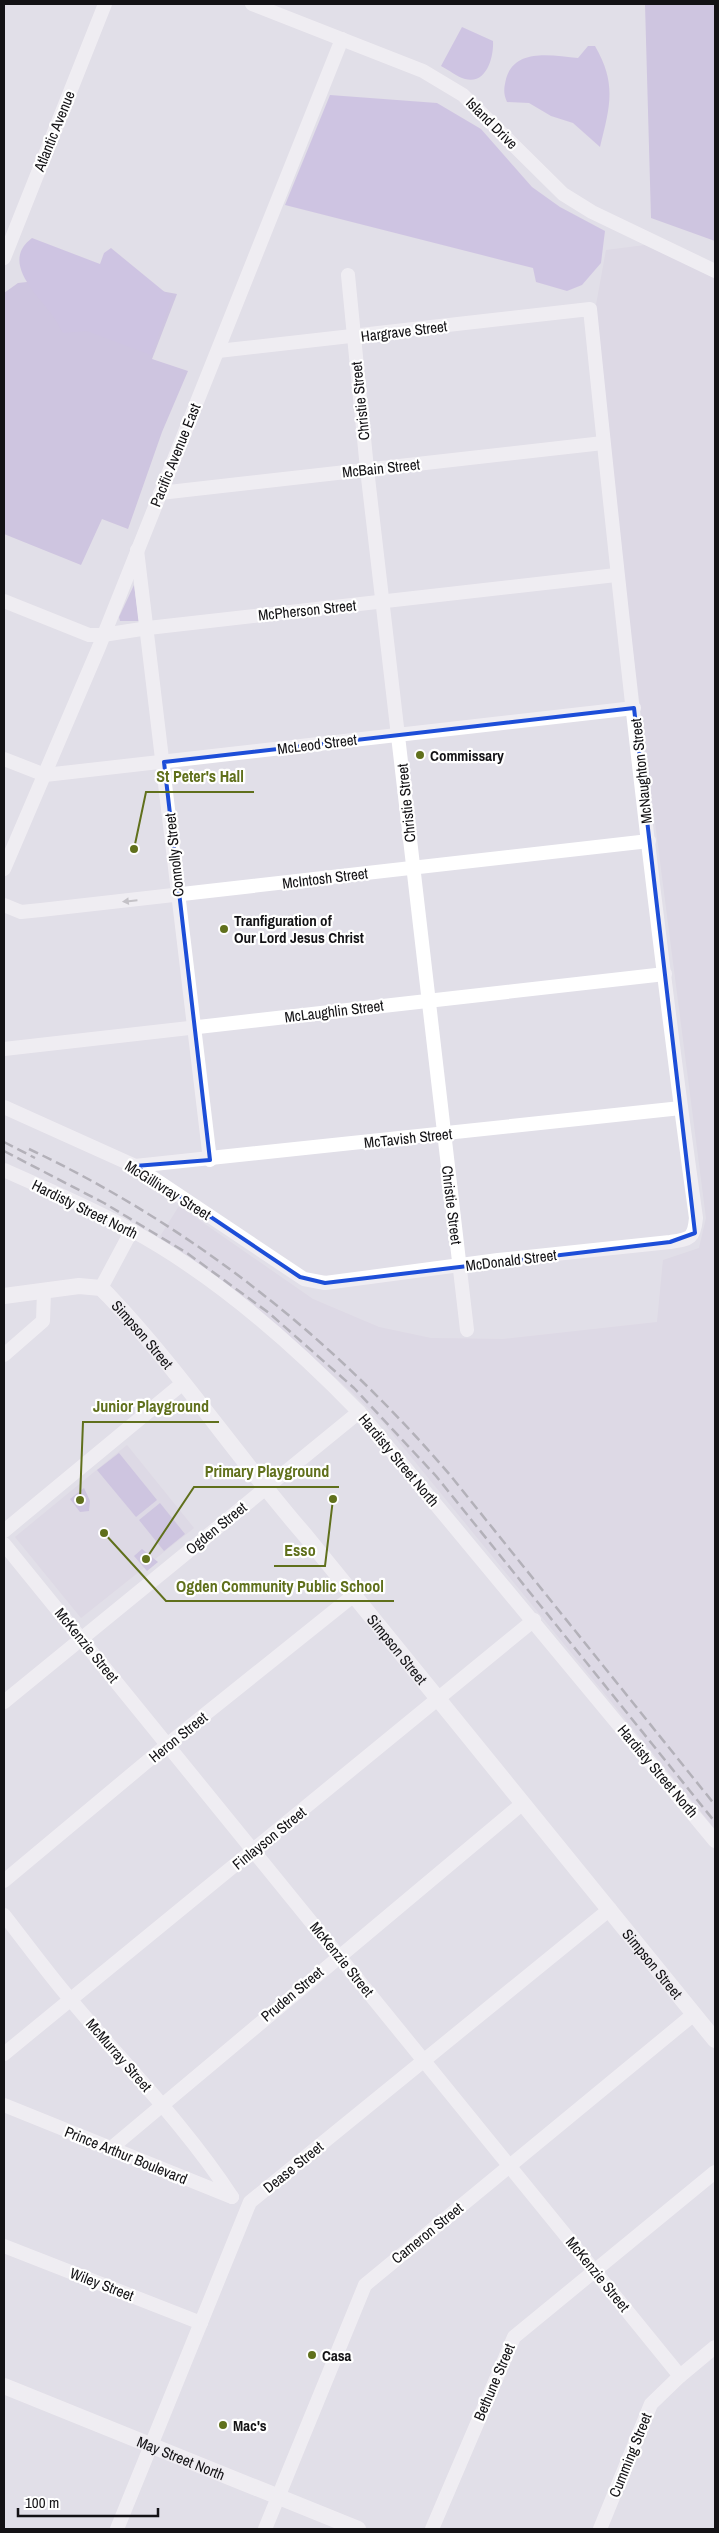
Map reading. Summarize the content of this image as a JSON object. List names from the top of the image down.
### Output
{
  "streets": {
    "main road": ["Simpson Street", "May Street North"],
    "street": [
      "Island Drive",
      "Atlantic Avenue",
      "Hargrave Street",
      "Christie Street",
      "Pacific Avenue East",
      "McBain Street",
      "McPherson Street",
      "McLeod Street",
      "McNaughton Street",
      "Connolly Street",
      "McIntosh Street",
      "McLaughlin Street",
      "McTavish Street",
      "McGillivray Street",
      "Hardisty Street North",
      "McDonald Street",
      "Ogden Street",
      "McKenzie Street",
      "Heron Street",
      "Finlayson Street",
      "Pruden Street",
      "McMurray Street",
      "Prince Arthur Boulevard",
      "Dease Street",
      "Cameron Street",
      "Wiley Street",
      "Bethune Street",
      "Cumming Street"
    ]
  },
  "crossings": [
    ["Island Drive", "Pacific Avenue East"],
    ["Hargrave Street", "Christie Street"],
    ["Hargrave Street", "Pacific Avenue East"],
    ["Hargrave Street", "McNaughton Street"],
    ["Christie Street", "McBain Street"],
    ["Christie Street", "McPherson Street"],
    ["Christie Street", "McLeod Street"],
    ["Christie Street", "McIntosh Street"],
    ["Christie Street", "McLaughlin Street"],
    ["Christie Street", "McTavish Street"],
    ["Christie Street", "McDonald Street"],
    ["Pacific Avenue East", "McBain Street"],
    ["Pacific Avenue East", "McPherson Street"],
    ["Pacific Avenue East", "McLeod Street"],
    ["Pacific Avenue East", "Connolly Street"],
    ["McBain Street", "McNaughton Street"],
    ["McPherson Street", "McNaughton Street"],
    ["McPherson Street", "Connolly Street"],
    ["McLeod Street", "McNaughton Street"],
    ["McLeod Street", "Connolly Street"],
    ["McNaughton Street", "McIntosh Street"],
    ["McNaughton Street", "McLaughlin Street"],
    ["McNaughton Street", "McTavish Street"],
    ["McNaughton Street", "McDonald Street"],
    ["Connolly Street", "McIntosh Street"],
    ["Connolly Street", "McLaughlin Street"],
    ["Connolly Street", "McTavish Street"],
    ["McTavish Street", "McGillivray Street"],
    ["McGillivray Street", "McDonald Street"],
    ["Hardisty Street North", "Ogden Street"],
    ["Hardisty Street North", "Finlayson Street"],
    ["Simpson Street", "Ogden Street"],
    ["Simpson Street", "Heron Street"],
    ["Simpson Street", "Finlayson Street"],
    ["Simpson Street", "Pruden Street"],
    ["Simpson Street", "Dease Street"],
    ["Simpson Street", "Cameron Street"],
    ["Ogden Street", "McKenzie Street"],
    ["McKenzie Street", "Heron Street"],
    ["McKenzie Street", "Finlayson Street"],
    ["McKenzie Street", "Pruden Street"],
    ["McKenzie Street", "Dease Street"],
    ["McKenzie Street", "Cameron Street"],
    ["McKenzie Street", "Bethune Street"],
    ["McKenzie Street", "Cumming Street"],
    ["Finlayson Street", "McMurray Street"],
    ["Pruden Street", "McMurray Street"],
    ["Pruden Street", "Prince Arthur Boulevard"],
    ["McMurray Street", "Prince Arthur Boulevard"],
    ["Prince Arthur Boulevard", "Dease Street"],
    ["Dease Street", "Wiley Street"],
    ["Dease Street", "May Street North"],
    ["Cameron Street", "May Street North"]
  ],
  "places": [
    "Commissary",
    "St Peter's Hall",
    "Tranfiguration of Our Lord Jesus Christ",
    "Esso",
    "Junior Playground",
    "Ogden Community Public School",
    "Primary Playground",
    "Casa",
    "Mac's"
  ],
  "scale_bar": "100 m"
}
